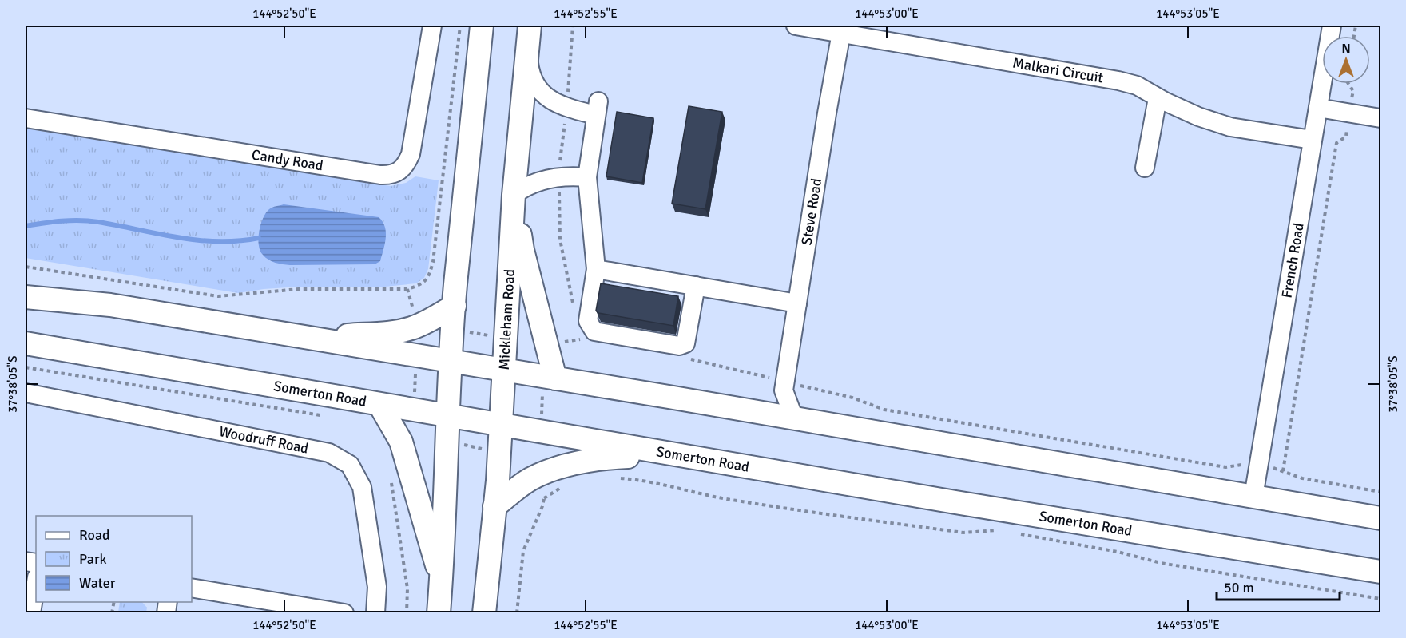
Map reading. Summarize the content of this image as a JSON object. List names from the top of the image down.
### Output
{
  "streets": {
    "main road": ["Mickleham Road", "Somerton Road"],
    "street": [
      "Malkari Circuit",
      "Candy Road",
      "Steve Road",
      "French Road",
      "Woodruff Road"
    ]
  },
  "crossings": [
    ["Malkari Circuit", "Steve Road"],
    ["Malkari Circuit", "French Road"],
    ["Mickleham Road", "Somerton Road"]
  ],
  "legend": ["Road", "Park", "Water"],
  "scale_bar": "50 m",
  "north": "top",
  "coordinates": [
    "144°52'50\"E",
    "144°52'55\"E",
    "144°53'00\"E",
    "144°53'05\"E",
    "37°38'05\"S"
  ]
}
